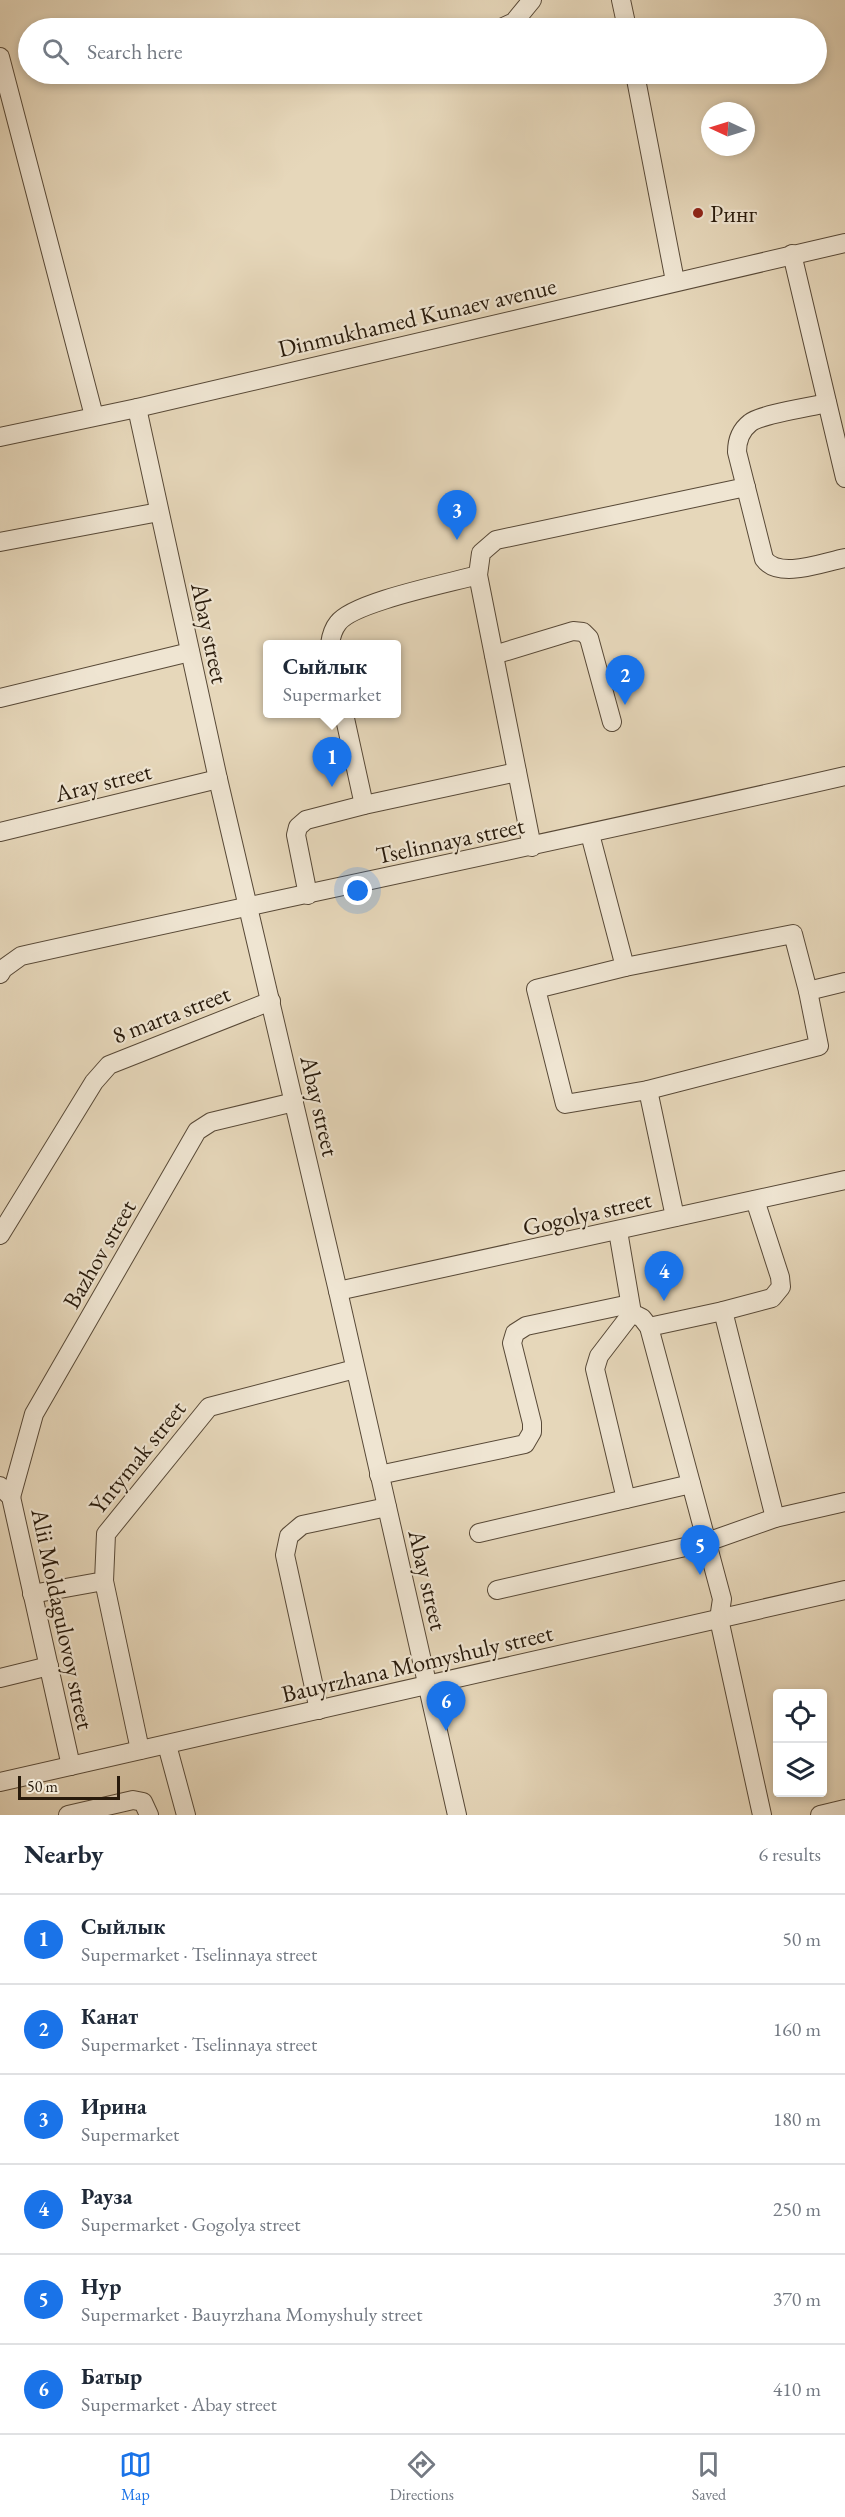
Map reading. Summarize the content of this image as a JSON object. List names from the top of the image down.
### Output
{
  "streets": {
    "street": [
      "Dinmukhamed Kunaev avenue",
      "Abay street",
      "Aray street",
      "Tselinnaya street",
      "8 marta street",
      "Gogolya street",
      "Bazhov street",
      "Yntymak street",
      "Alii Moldagulovoy street",
      "Bauyrzhana Momyshuly street"
    ]
  },
  "crossings": [
    ["Dinmukhamed Kunaev avenue", "Abay street"],
    ["Abay street", "Aray street"],
    ["Abay street", "Tselinnaya street"],
    ["Abay street", "8 marta street"],
    ["Abay street", "Gogolya street"],
    ["Abay street", "Bazhov street"],
    ["Abay street", "Yntymak street"],
    ["Abay street", "Bauyrzhana Momyshuly street"],
    ["Bazhov street", "Alii Moldagulovoy street"],
    ["Yntymak street", "Bauyrzhana Momyshuly street"],
    ["Alii Moldagulovoy street", "Bauyrzhana Momyshuly street"]
  ],
  "places": ["Ринг"],
  "scale_bar": "50 m",
  "north": "left",
  "page": {
    "search": "Search here",
    "pins": [
      "3",
      "2",
      "1",
      "4",
      "5",
      "6"
    ],
    "popup": ["Сыйлык", "Supermarket"],
    "scale": "50 m",
    "heading": ["Nearby", "6 results"],
    "list": [
      {
        "mark": "1",
        "name": "Сыйлык",
        "note": "Supermarket · Tselinnaya street",
        "value": "50 m"
      },
      {
        "mark": "2",
        "name": "Канат",
        "note": "Supermarket · Tselinnaya street",
        "value": "160 m"
      },
      {
        "mark": "3",
        "name": "Ирина",
        "note": "Supermarket",
        "value": "180 m"
      },
      {
        "mark": "4",
        "name": "Рауза",
        "note": "Supermarket · Gogolya street",
        "value": "250 m"
      },
      {
        "mark": "5",
        "name": "Нур",
        "note": "Supermarket · Bauyrzhana Momyshuly street",
        "value": "370 m"
      },
      {
        "mark": "6",
        "name": "Батыр",
        "note": "Supermarket · Abay street",
        "value": "410 m"
      }
    ],
    "nav": ["Map", "Directions", "Saved"]
  }
}
